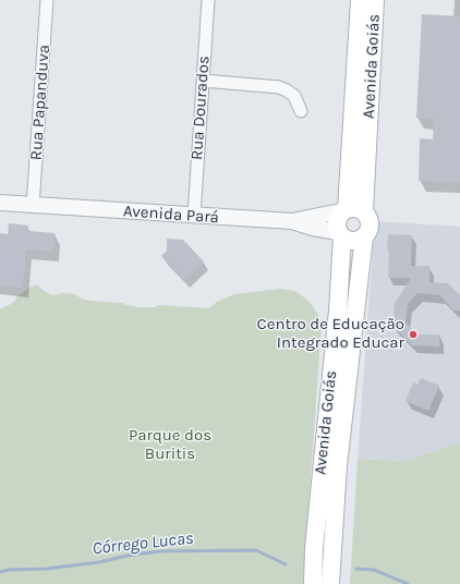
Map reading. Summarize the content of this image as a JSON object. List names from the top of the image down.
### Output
{
  "streets": {
    "main road": ["Avenida Goiás"],
    "street": ["Rua Papanduva", "Rua Dourados", "Avenida Pará"]
  },
  "crossings": [
    ["Avenida Goiás", "Avenida Pará"],
    ["Rua Papanduva", "Avenida Pará"],
    ["Rua Dourados", "Avenida Pará"]
  ],
  "water": ["Córrego Lucas"],
  "parks": ["Parque dos Buritis"],
  "places": ["Centro de Educação Integrado Educar"]
}
